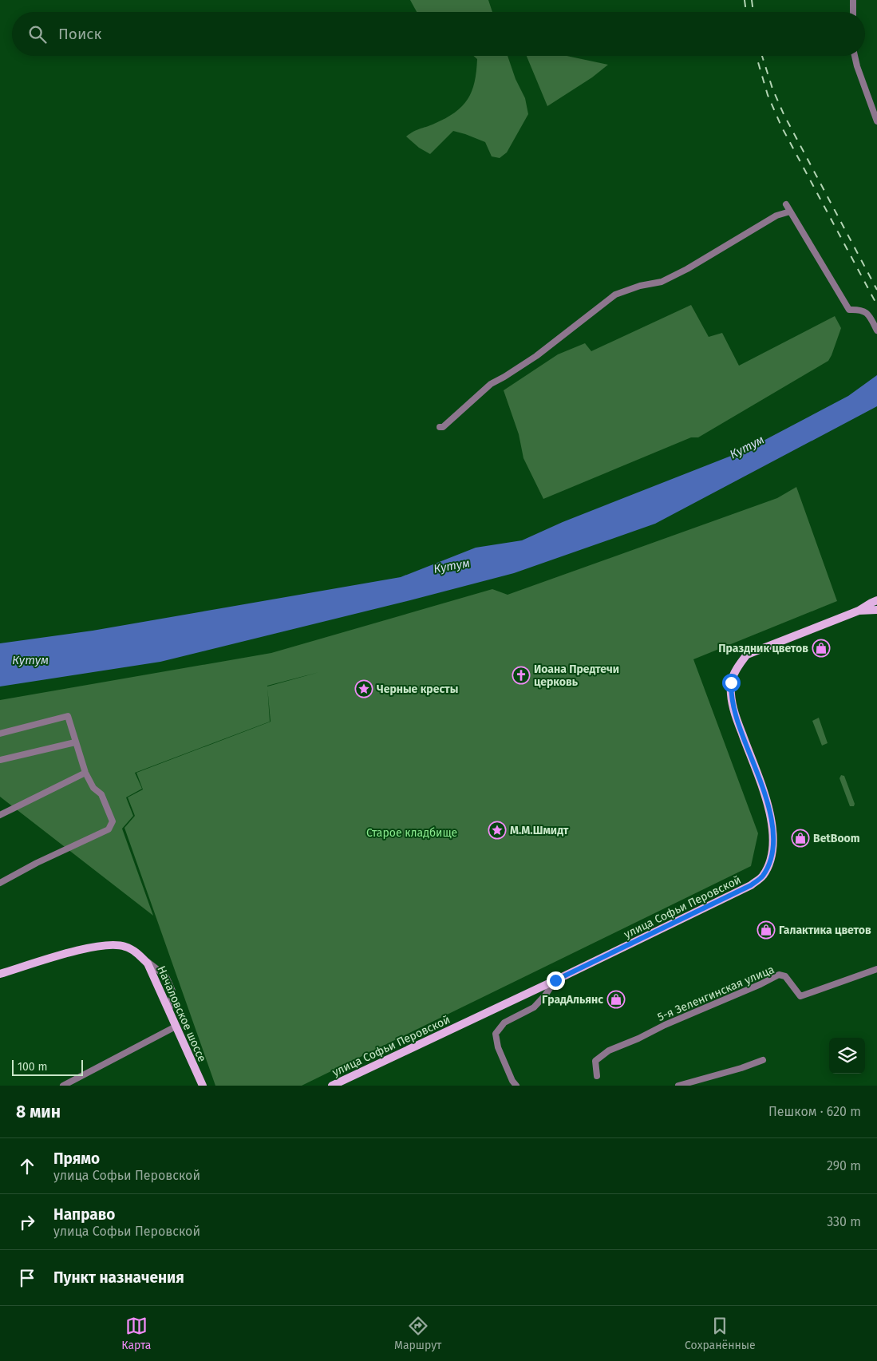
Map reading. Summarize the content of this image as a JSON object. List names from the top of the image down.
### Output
{
  "streets": {
    "main road": ["улица Софьи Перовской", "Началовское шоссе"],
    "street": ["5-я Зеленгинская улица"]
  },
  "water": ["Кутум"],
  "parks": ["Старое кладбище"],
  "places": {
    "shop": [
      "Праздник цветов",
      "BetBoom",
      "Галактика цветов",
      "ГрадАльянс"
    ],
    "church": ["Иоана Предтечи церковь"],
    "place": ["Черные кресты", "М.М.Шмидт"]
  },
  "scale_bar": "100 m",
  "page": {
    "search": "Поиск",
    "scale": "100 m",
    "heading": ["8 мин", "Пешком · 620 m"],
    "list": [
      ["Прямо", "улица Софьи Перовской", "290 m"],
      ["Направо", "улица Софьи Перовской", "330 m"],
      "Пункт назначения"
    ],
    "nav": ["Карта", "Маршрут", "Сохранённые"]
  }
}
